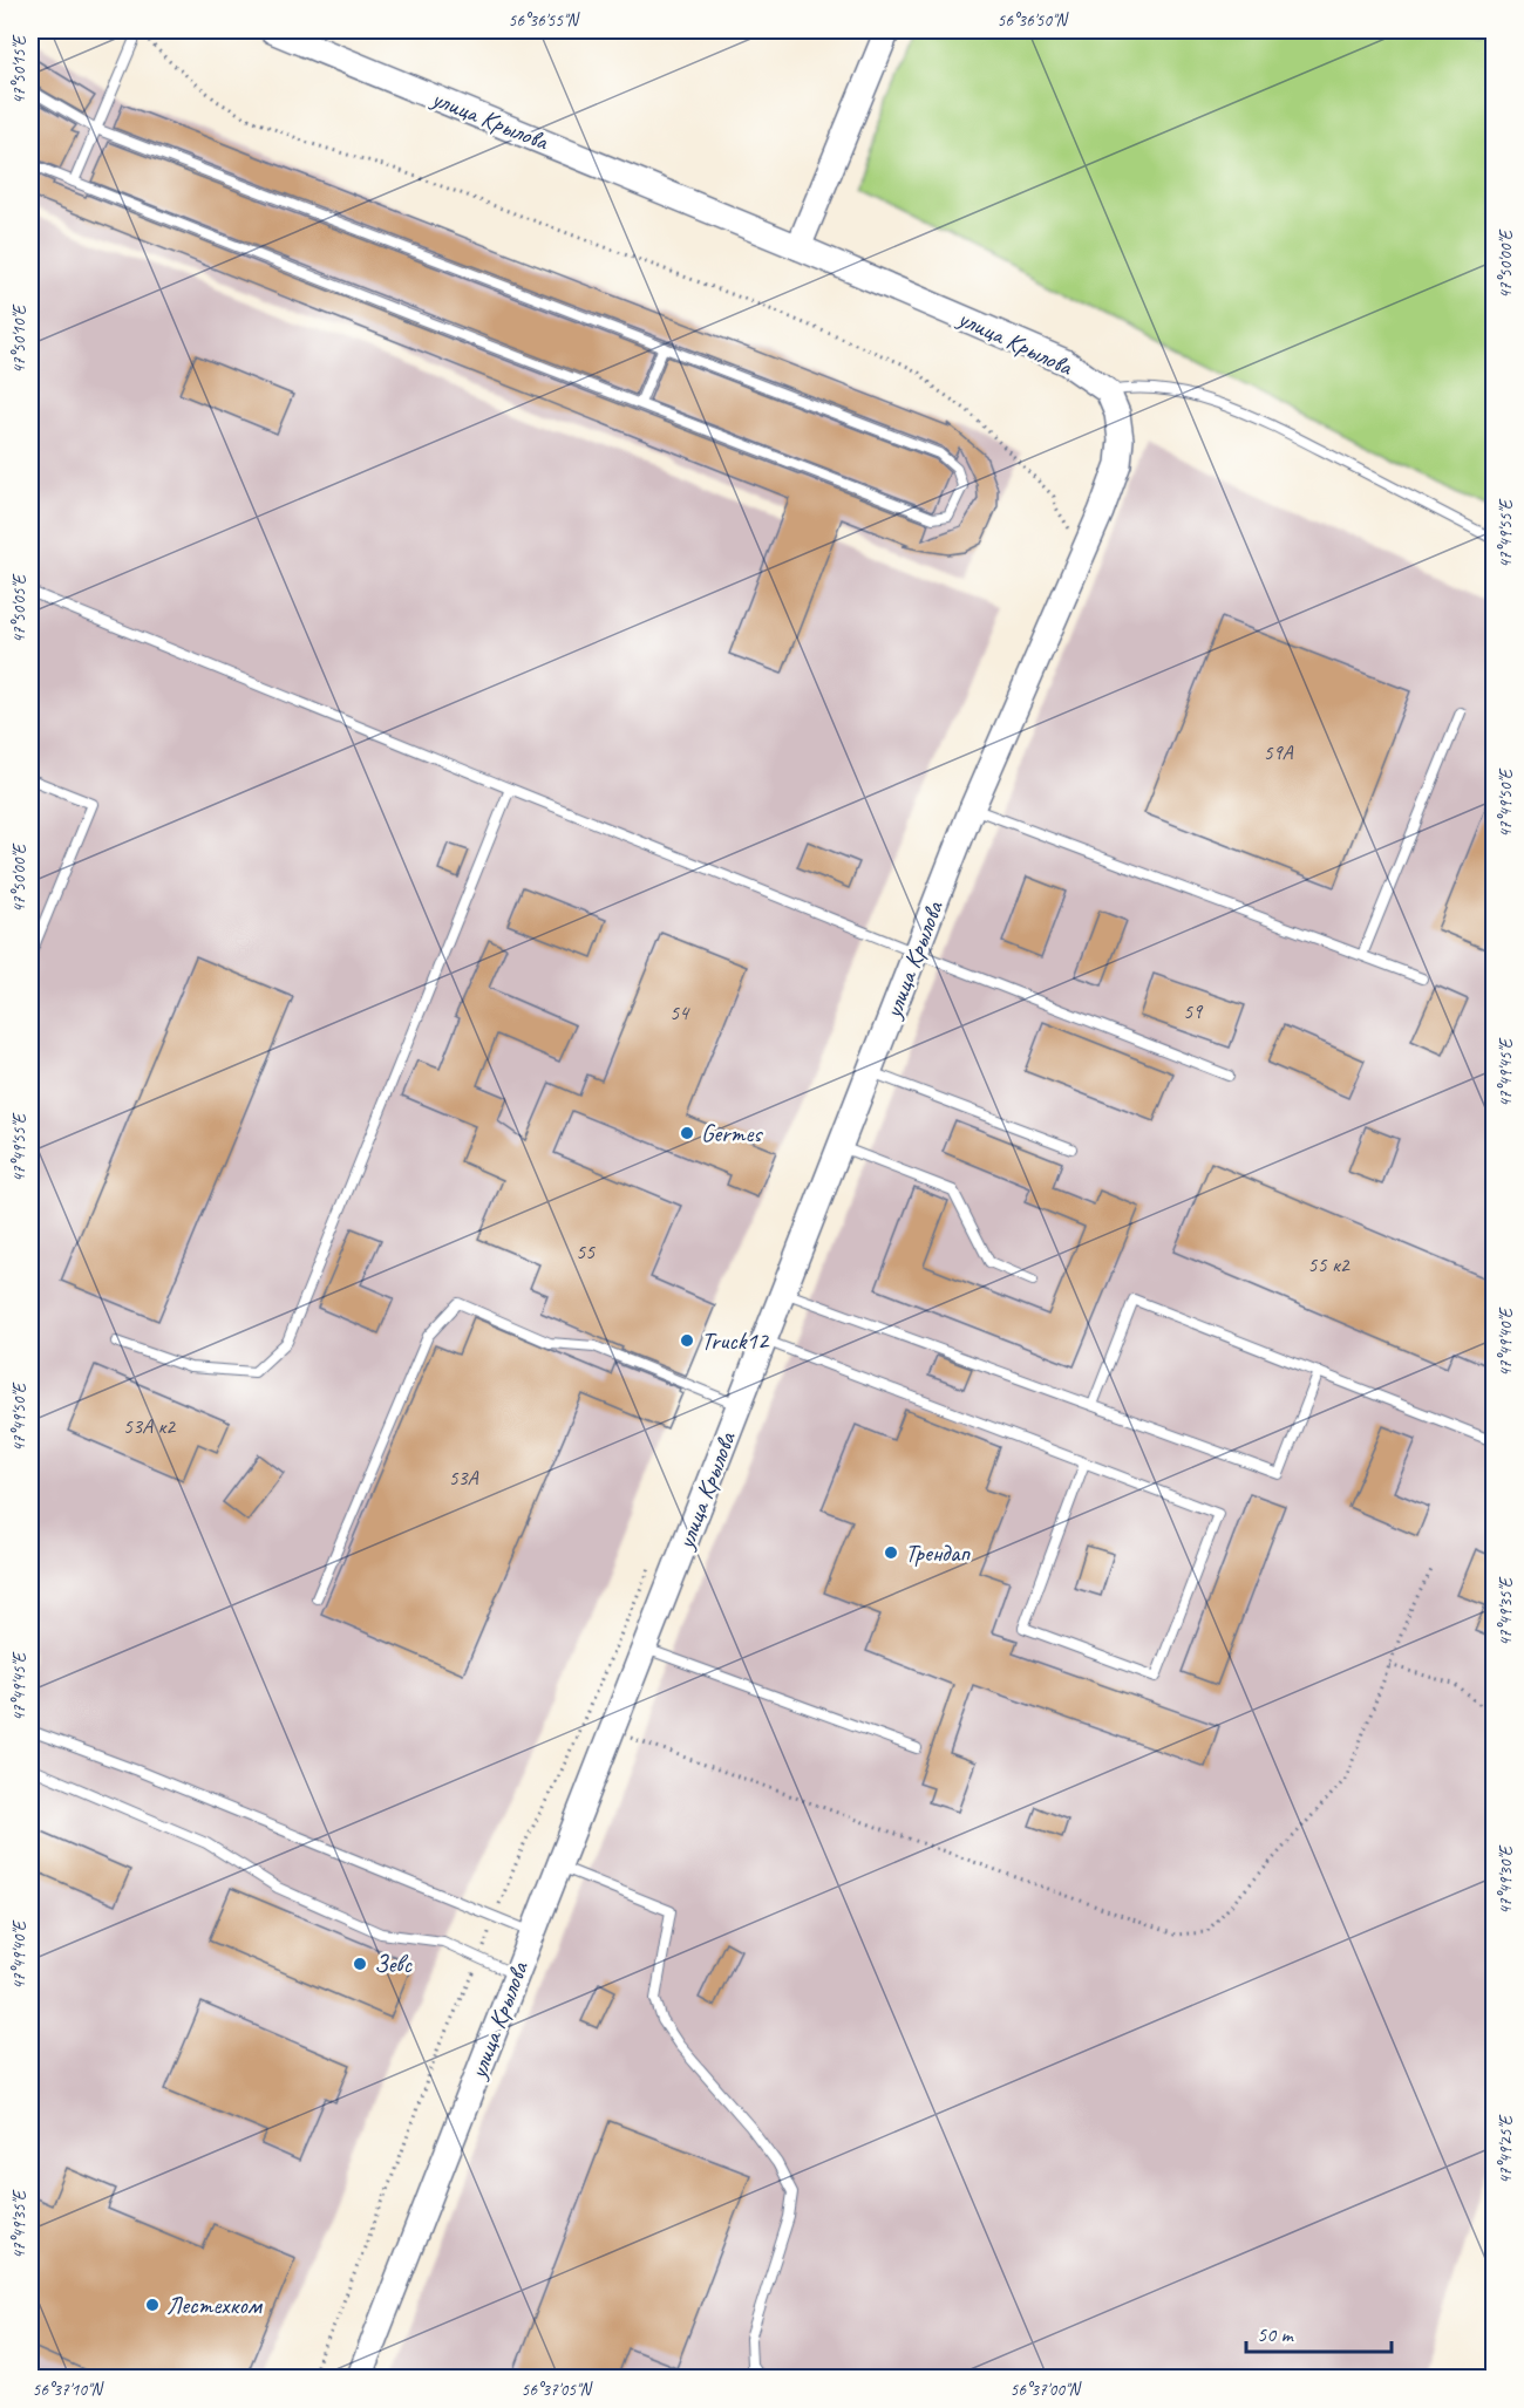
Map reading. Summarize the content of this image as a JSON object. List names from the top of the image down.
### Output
{
  "streets": {
    "street": ["улица Крылова"]
  },
  "places": [
    "Germes",
    "Truck12",
    "Трендап",
    "Зевс",
    "Лестехком"
  ],
  "house_numbers": [
    "59А",
    "59",
    "54",
    "55",
    "55 к2",
    "53А к2",
    "53А"
  ],
  "scale_bar": "50 m",
  "coordinates": [
    "56°36'55\"N",
    "56°36'50\"N",
    "47°50'15\"E",
    "47°50'00\"E",
    "47°50'10\"E",
    "47°49'55\"E",
    "47°50'05\"E",
    "47°49'50\"E",
    "47°49'45\"E",
    "47°49'40\"E",
    "47°49'35\"E",
    "47°49'30\"E",
    "47°49'25\"E",
    "56°37'10\"N",
    "56°37'05\"N",
    "56°37'00\"N"
  ]
}
